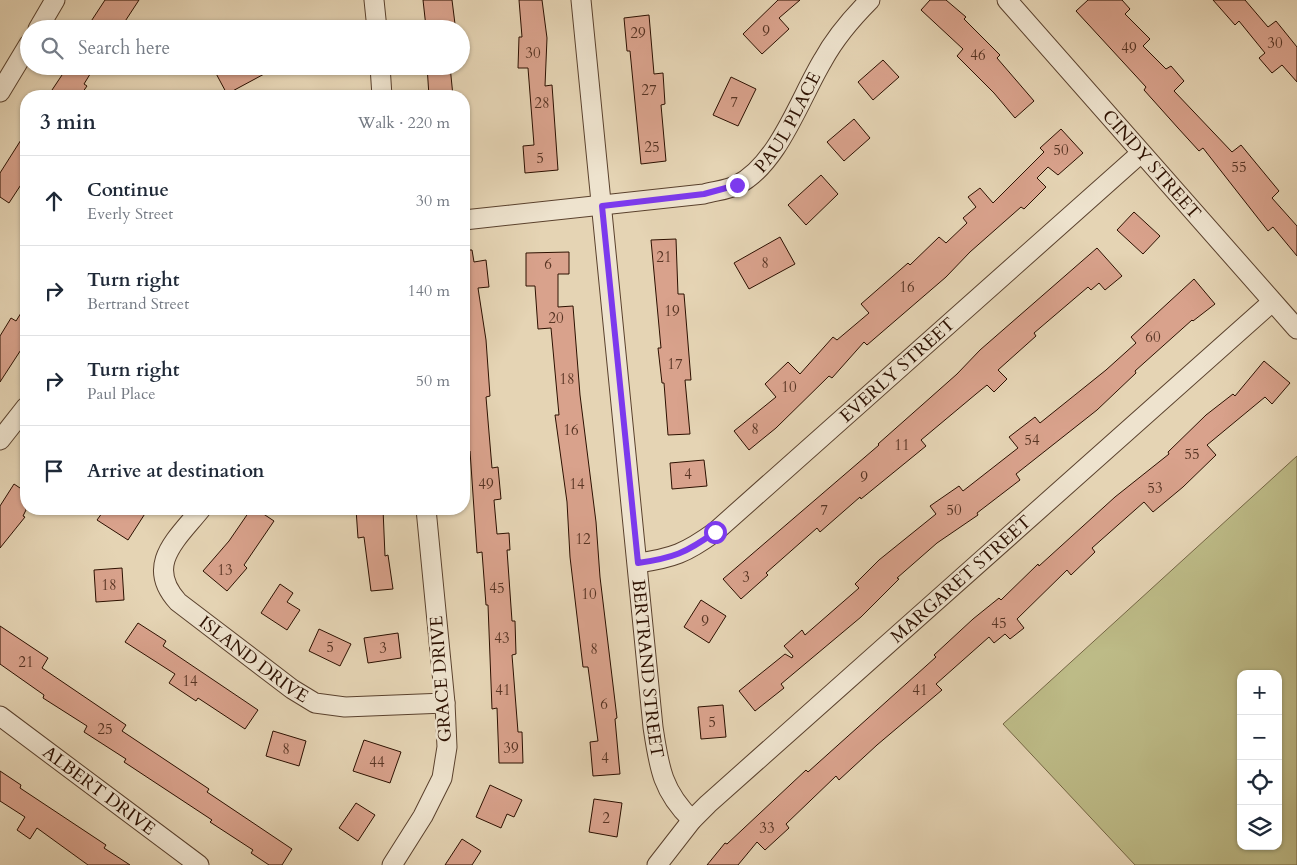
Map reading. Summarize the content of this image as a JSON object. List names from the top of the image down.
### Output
{
  "streets": {
    "street": [
      "PAUL PLACE",
      "CINDY STREET",
      "EVERLY STREET",
      "MARGARET STREET",
      "ISLAND DRIVE",
      "BERTRAND STREET",
      "GRACE DRIVE",
      "ALBERT DRIVE"
    ]
  },
  "crossings": [
    ["PAUL PLACE", "BERTRAND STREET"],
    ["CINDY STREET", "EVERLY STREET"],
    ["CINDY STREET", "MARGARET STREET"],
    ["EVERLY STREET", "BERTRAND STREET"],
    ["MARGARET STREET", "BERTRAND STREET"],
    ["ISLAND DRIVE", "GRACE DRIVE"]
  ],
  "house_numbers": [
    "9",
    "29",
    "30",
    "49",
    "30",
    "46",
    "27",
    "7",
    "28",
    "25",
    "50",
    "5",
    "55",
    "21",
    "8",
    "6",
    "16",
    "19",
    "20",
    "60",
    "17",
    "18",
    "10",
    "8",
    "16",
    "54",
    "11",
    "55",
    "4",
    "9",
    "49",
    "14",
    "53",
    "7",
    "50",
    "12",
    "13",
    "3",
    "18",
    "45",
    "10",
    "9",
    "45",
    "43",
    "5",
    "3",
    "8",
    "21",
    "14",
    "41",
    "41",
    "6",
    "5",
    "25",
    "39",
    "8",
    "4",
    "44",
    "2",
    "33"
  ],
  "page": {
    "search": "Search here",
    "heading": ["3 min", "Walk · 220 m"],
    "list": [
      ["Continue", "Everly Street", "30 m"],
      ["Turn right", "Bertrand Street", "140 m"],
      ["Turn right", "Paul Place", "50 m"],
      "Arrive at destination"
    ],
    "map_buttons": ["+", "−"]
  }
}
